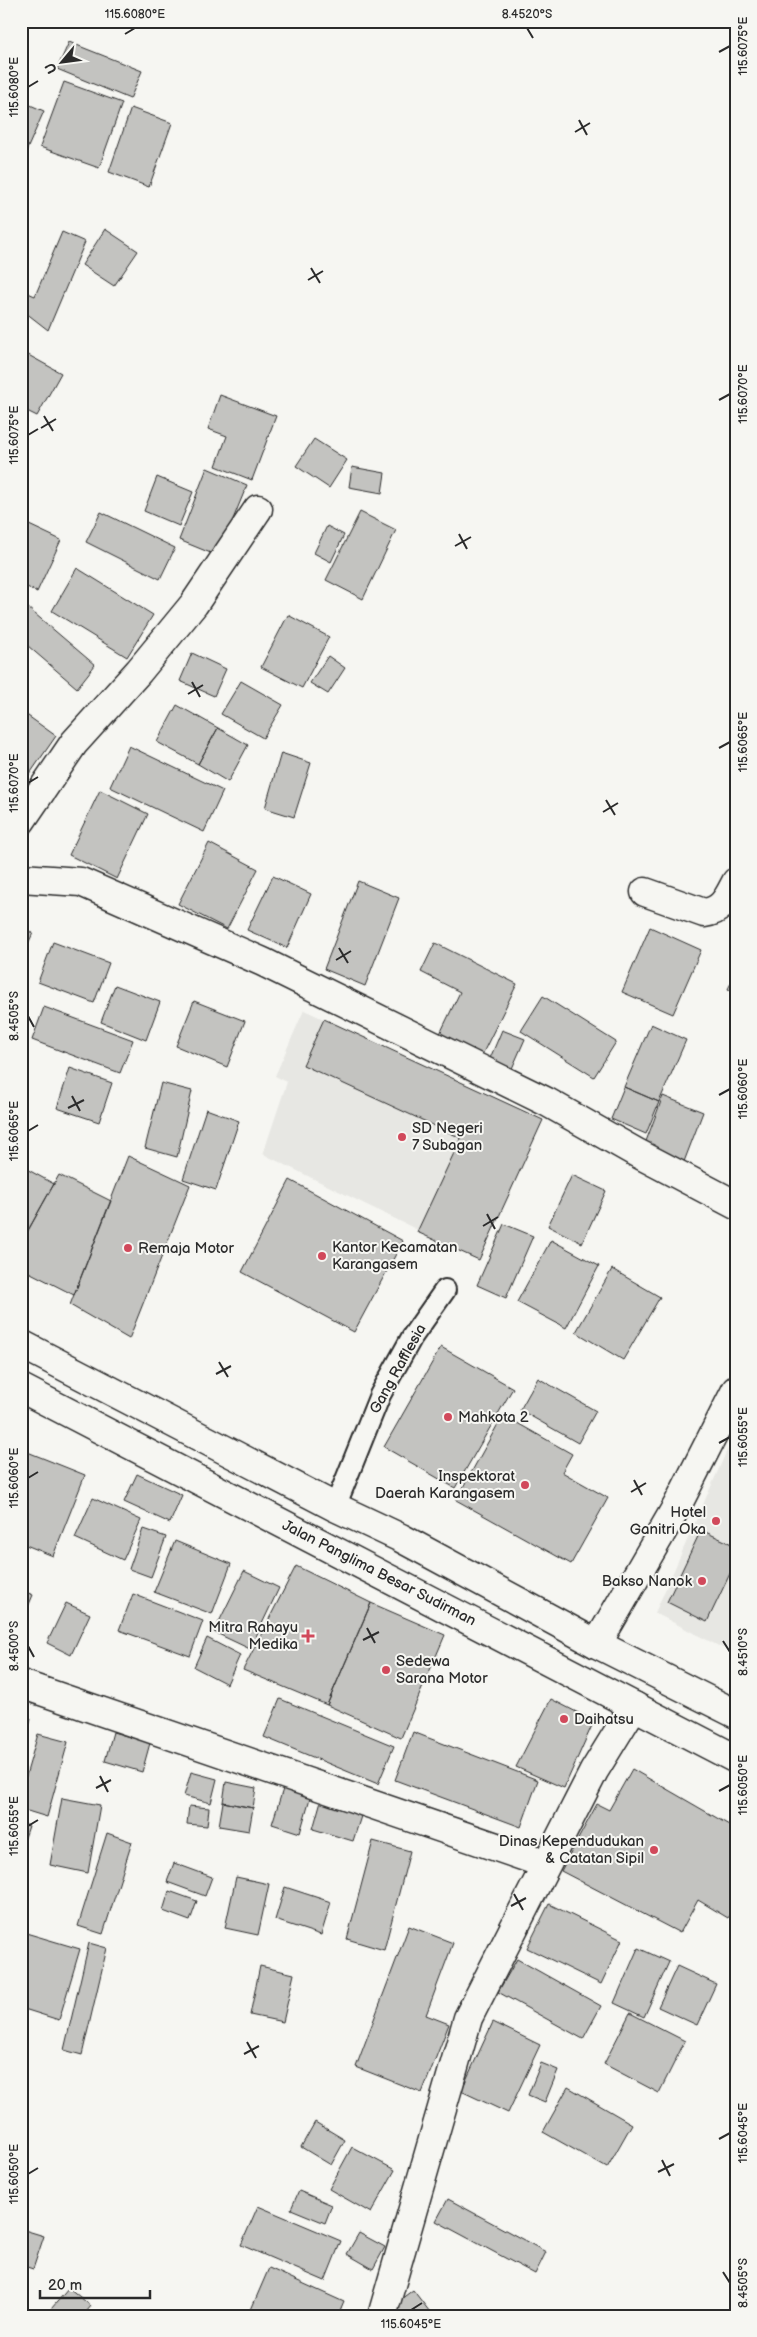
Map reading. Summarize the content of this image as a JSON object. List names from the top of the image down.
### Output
{
  "streets": {
    "main road": ["Jalan Panglima Besar Sudirman"],
    "lane": ["Gang Rafflesia"]
  },
  "places": {
    "other": [
      "SD Negeri 7 Subagan",
      "Remaja Motor",
      "Kantor Kecamatan Karangasem",
      "Mahkota 2",
      "Inspektorat Daerah Karangasem",
      "Hotel Ganitri Oka",
      "Bakso Nanok",
      "Sedewa Sarana Motor",
      "Daihatsu",
      "Dinas Kependudukan & Catatan Sipil"
    ],
    "health": ["Mitra Rahayu Medika"]
  },
  "scale_bar": "20 m",
  "north": "bottom left",
  "coordinates": [
    "115.6080°E",
    "8.4520°S",
    "115.6075°E",
    "115.6070°E",
    "115.6065°E",
    "8.4505°S",
    "115.6060°E",
    "115.6055°E",
    "8.4500°S",
    "8.4510°S",
    "115.6050°E",
    "115.6045°E"
  ]
}
